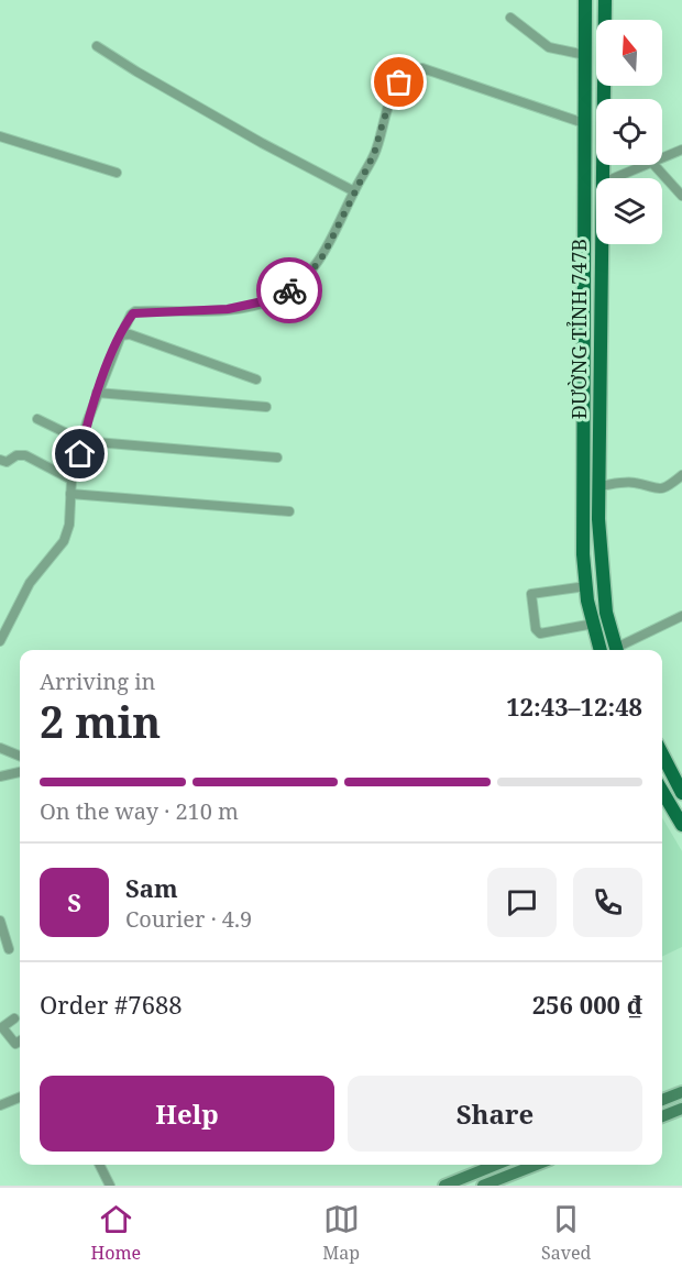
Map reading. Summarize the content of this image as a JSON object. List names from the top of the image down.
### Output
{
  "streets": {
    "main road": ["ĐƯỜNG TỈNH 747B"]
  },
  "north": "top",
  "page": {
    "heading": ["2 min", "Arriving in", "12:43–12:48"],
    "panel": [
      "Sam",
      "Courier · 4.9",
      "Order #7688",
      "256 000 ₫"
    ],
    "bar": "On the way · 210 m",
    "round": "S",
    "buttons": ["Help", "Share"],
    "tabs": ["Home", "Map", "Saved"]
  }
}
